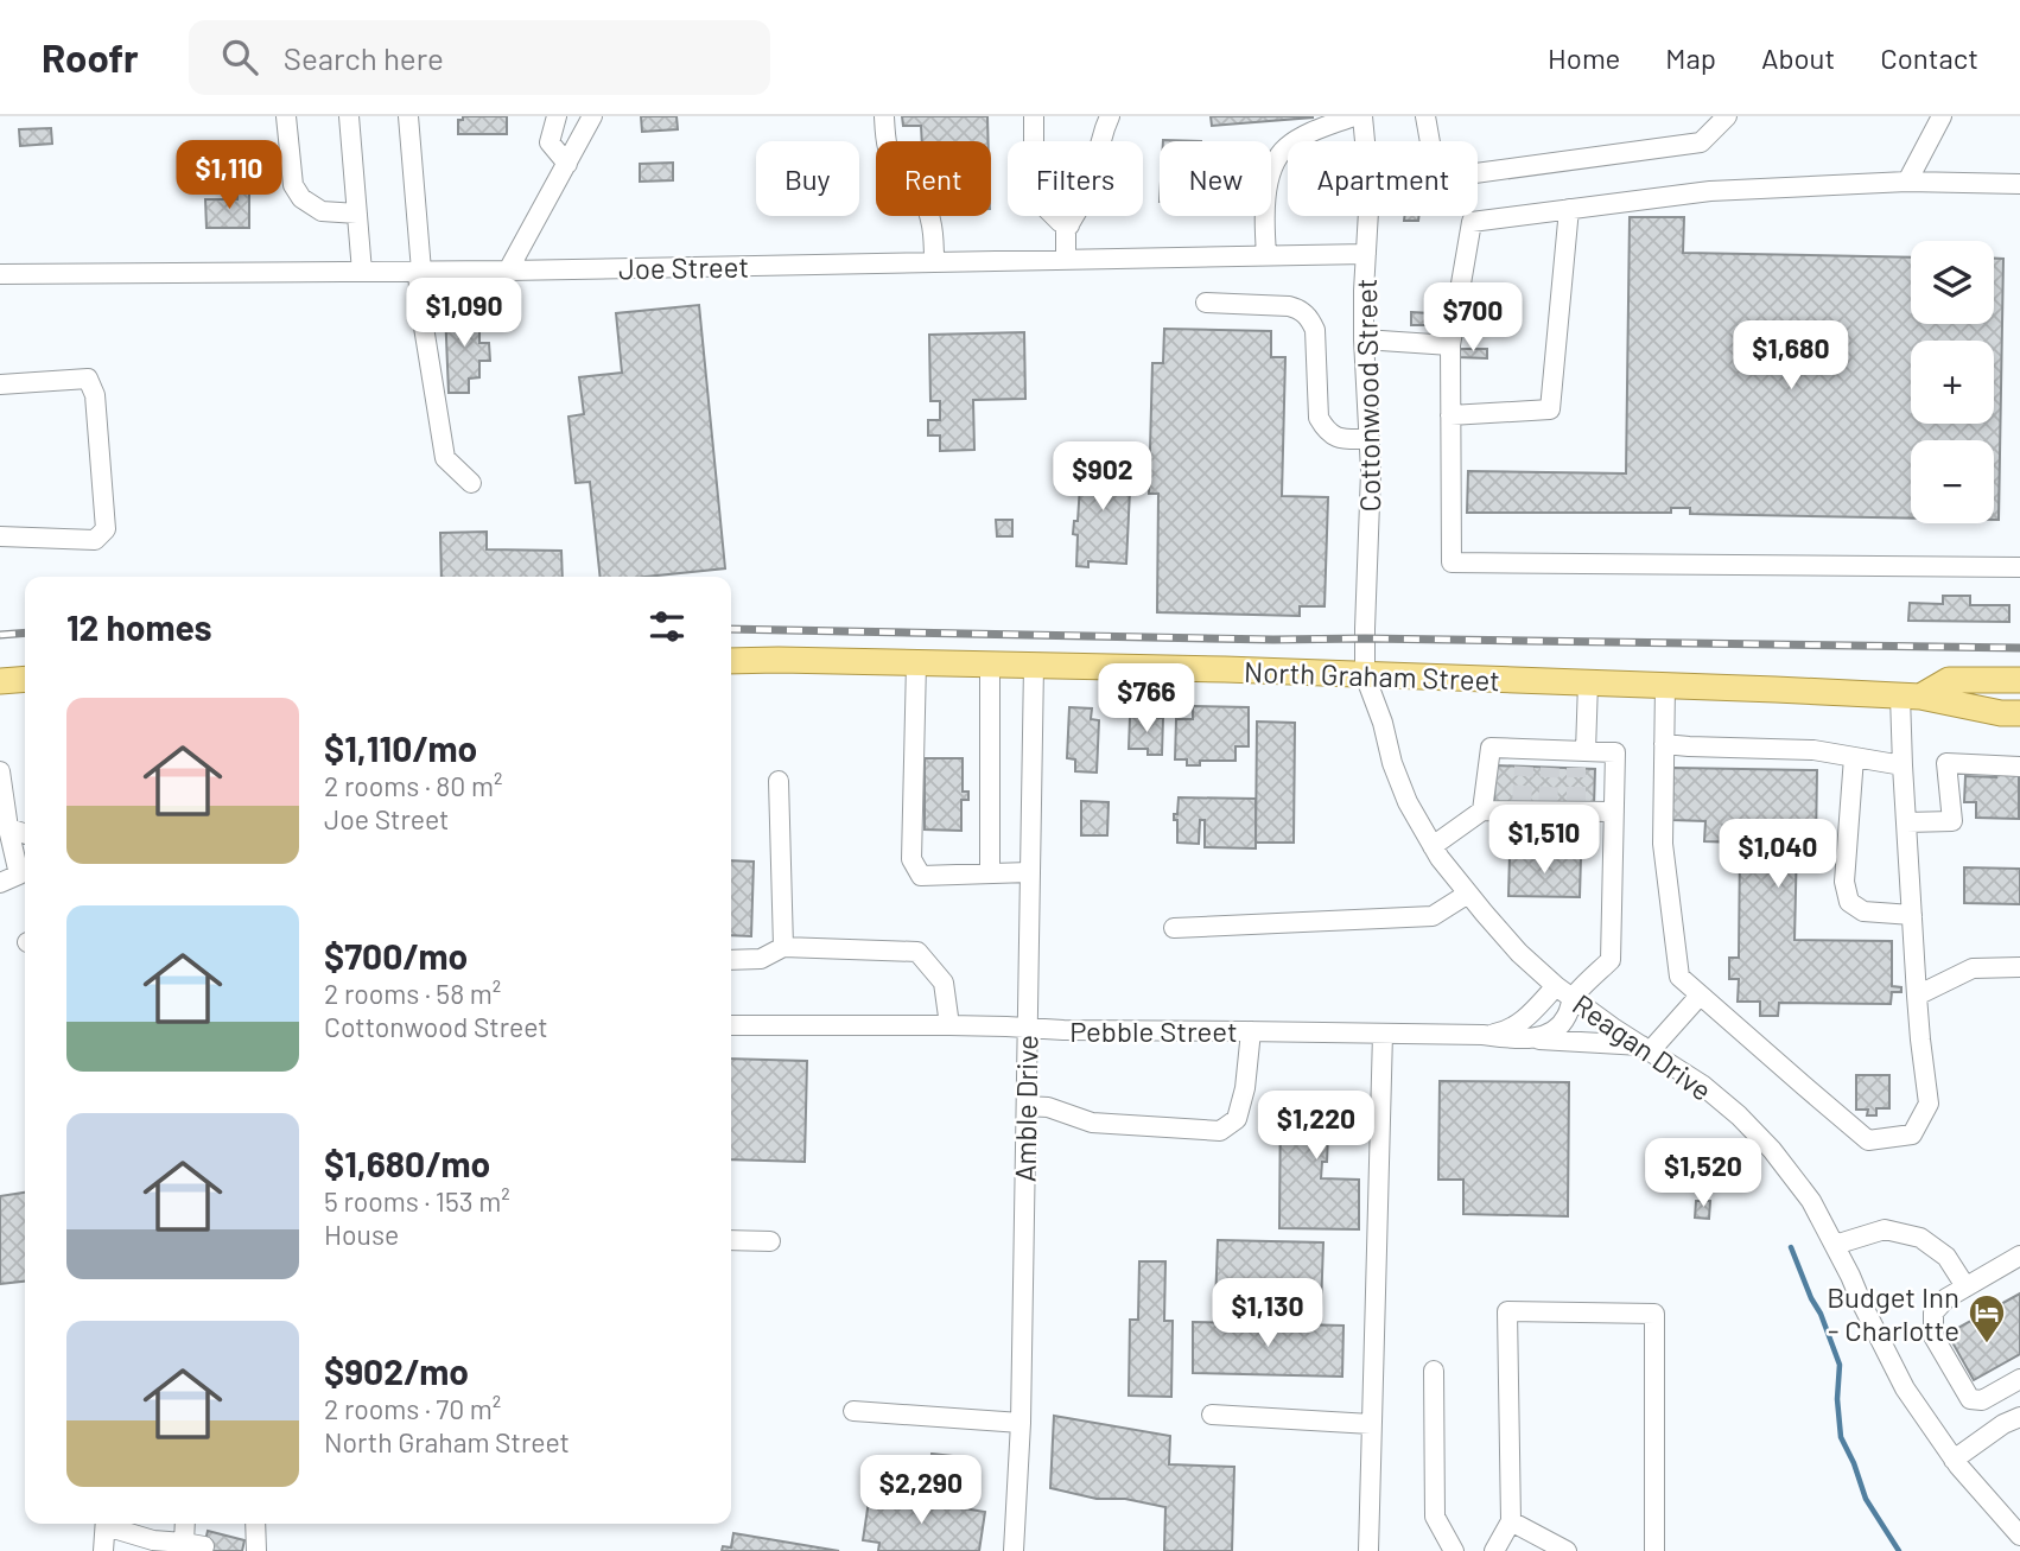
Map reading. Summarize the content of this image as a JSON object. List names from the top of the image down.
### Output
{
  "streets": {
    "main road": ["North Graham Street"],
    "street": [
      "Joe Street",
      "Cottonwood Street",
      "Pebble Street",
      "Reagan Drive",
      "Amble Drive"
    ]
  },
  "crossings": [
    ["Joe Street", "Cottonwood Street"],
    ["Cottonwood Street", "North Graham Street"],
    ["Cottonwood Street", "Reagan Drive"],
    ["North Graham Street", "Reagan Drive"],
    ["North Graham Street", "Amble Drive"],
    ["Pebble Street", "Reagan Drive"],
    ["Pebble Street", "Amble Drive"]
  ],
  "places": {
    "hotel": ["Budget Inn - Charlotte"]
  },
  "page": {
    "header": "Roofr",
    "search": "Search here",
    "nav": [
      "Home",
      "Map",
      "About",
      "Contact"
    ],
    "price": [
      "$1,110",
      "$1,090",
      "$700",
      "$1,680",
      "$902",
      "$766",
      "$1,510",
      "$1,040",
      "$1,220",
      "$1,520",
      "$1,130",
      "$2,290"
    ],
    "chip": [
      "Buy",
      "Rent",
      "Filters",
      "New",
      "Apartment"
    ],
    "map_buttons": ["+", "−"],
    "heading": "12 homes",
    "list": [
      {
        "name": "$1,110/mo",
        "note": "2 rooms · 80 m² · Joe Street"
      },
      {
        "name": "$700/mo",
        "note": "2 rooms · 58 m² · Cottonwood Street"
      },
      {
        "name": "$1,680/mo",
        "note": "5 rooms · 153 m² · House"
      },
      {
        "name": "$902/mo",
        "note": "2 rooms · 70 m² · North Graham Street"
      }
    ]
  }
}
